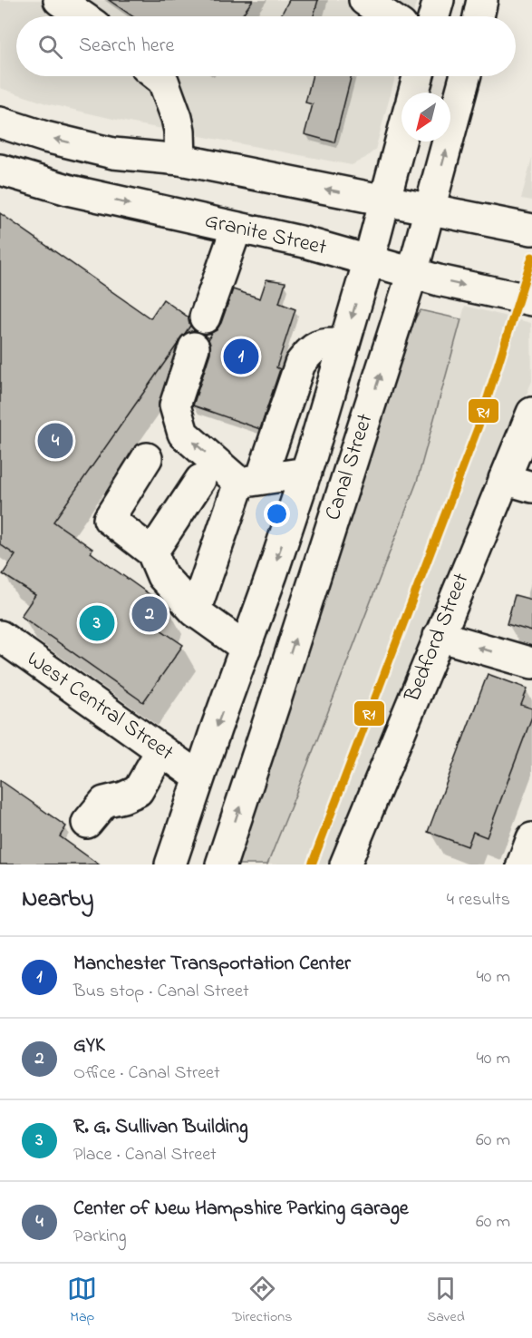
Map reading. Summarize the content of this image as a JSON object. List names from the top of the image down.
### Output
{
  "streets": {
    "street": [
      "Granite Street",
      "Canal Street",
      "Bedford Street",
      "West Central Street"
    ]
  },
  "crossings": [
    ["Granite Street", "Canal Street"],
    ["Canal Street", "West Central Street"]
  ],
  "lines": ["transit line R1"],
  "north": "bottom left",
  "page": {
    "search": "Search here",
    "pins": [
      "1",
      "4",
      "2",
      "3"
    ],
    "heading": ["Nearby", "4 results"],
    "list": [
      {
        "mark": "1",
        "name": "Manchester Transportation Center",
        "note": "Bus stop · Canal Street",
        "value": "40 m"
      },
      {
        "mark": "2",
        "name": "GYK",
        "note": "Office · Canal Street",
        "value": "40 m"
      },
      {
        "mark": "3",
        "name": "R. G. Sullivan Building",
        "note": "Place · Canal Street",
        "value": "60 m"
      },
      {
        "mark": "4",
        "name": "Center of New Hampshire Parking Garage",
        "note": "Parking",
        "value": "60 m"
      }
    ],
    "nav": ["Map", "Directions", "Saved"]
  }
}
